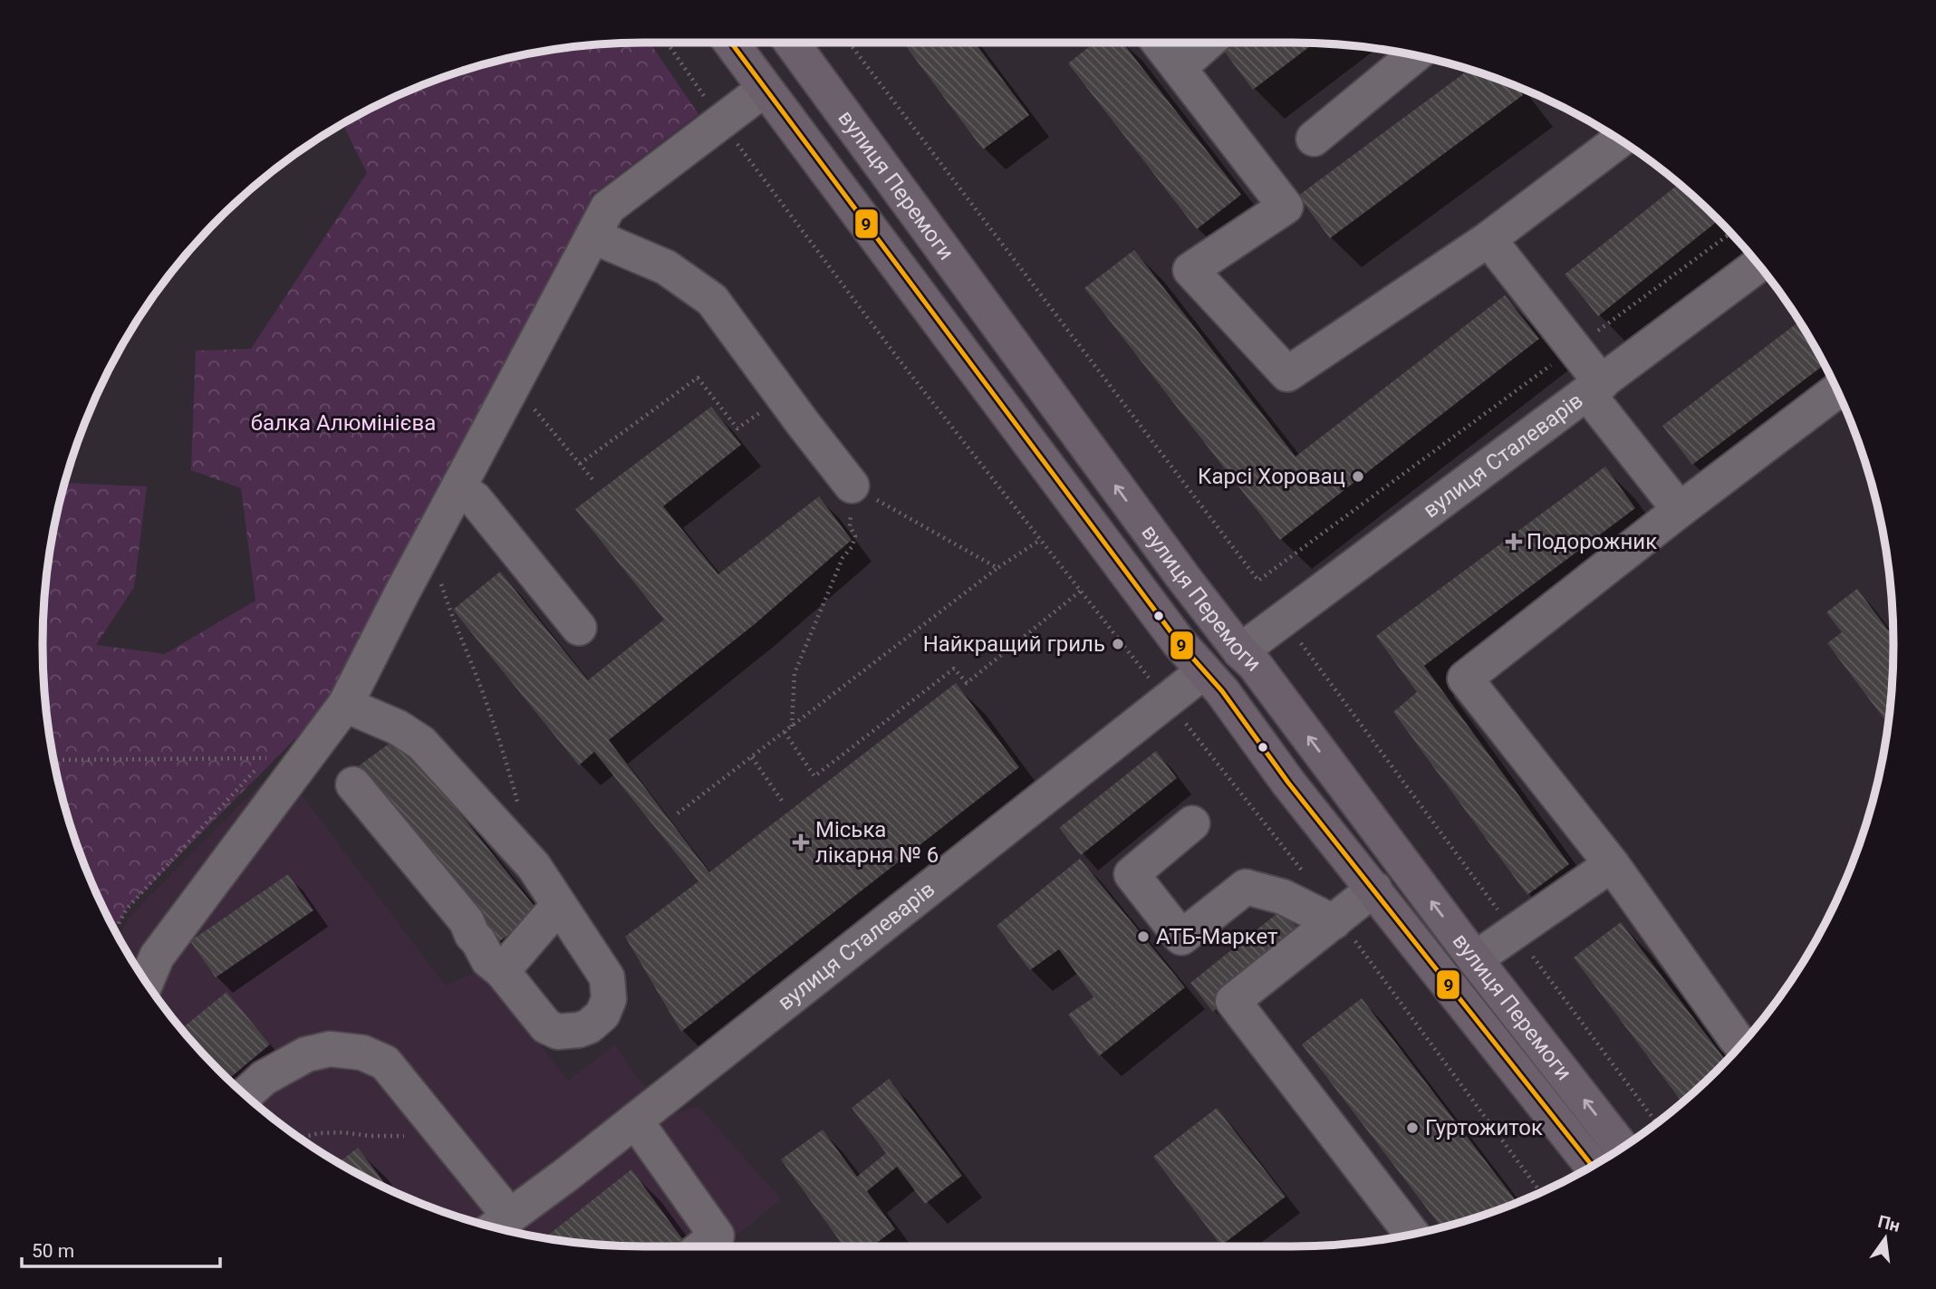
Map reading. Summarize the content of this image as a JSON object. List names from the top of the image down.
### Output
{
  "streets": {
    "main road": ["вулиця Перемоги"],
    "street": ["вулиця Сталеварів"]
  },
  "crossings": [
    ["вулиця Перемоги", "вулиця Сталеварів"]
  ],
  "parks": ["балка Алюмінієва"],
  "places": {
    "other": [
      "Карсі Хоровац",
      "Найкращий гриль",
      "АТБ-Маркет",
      "Гуртожиток"
    ],
    "health": ["Подорожник", "Мiська лiкарня № 6"]
  },
  "lines": ["transit line 9"],
  "scale_bar": "50 m",
  "north": "top"
}
